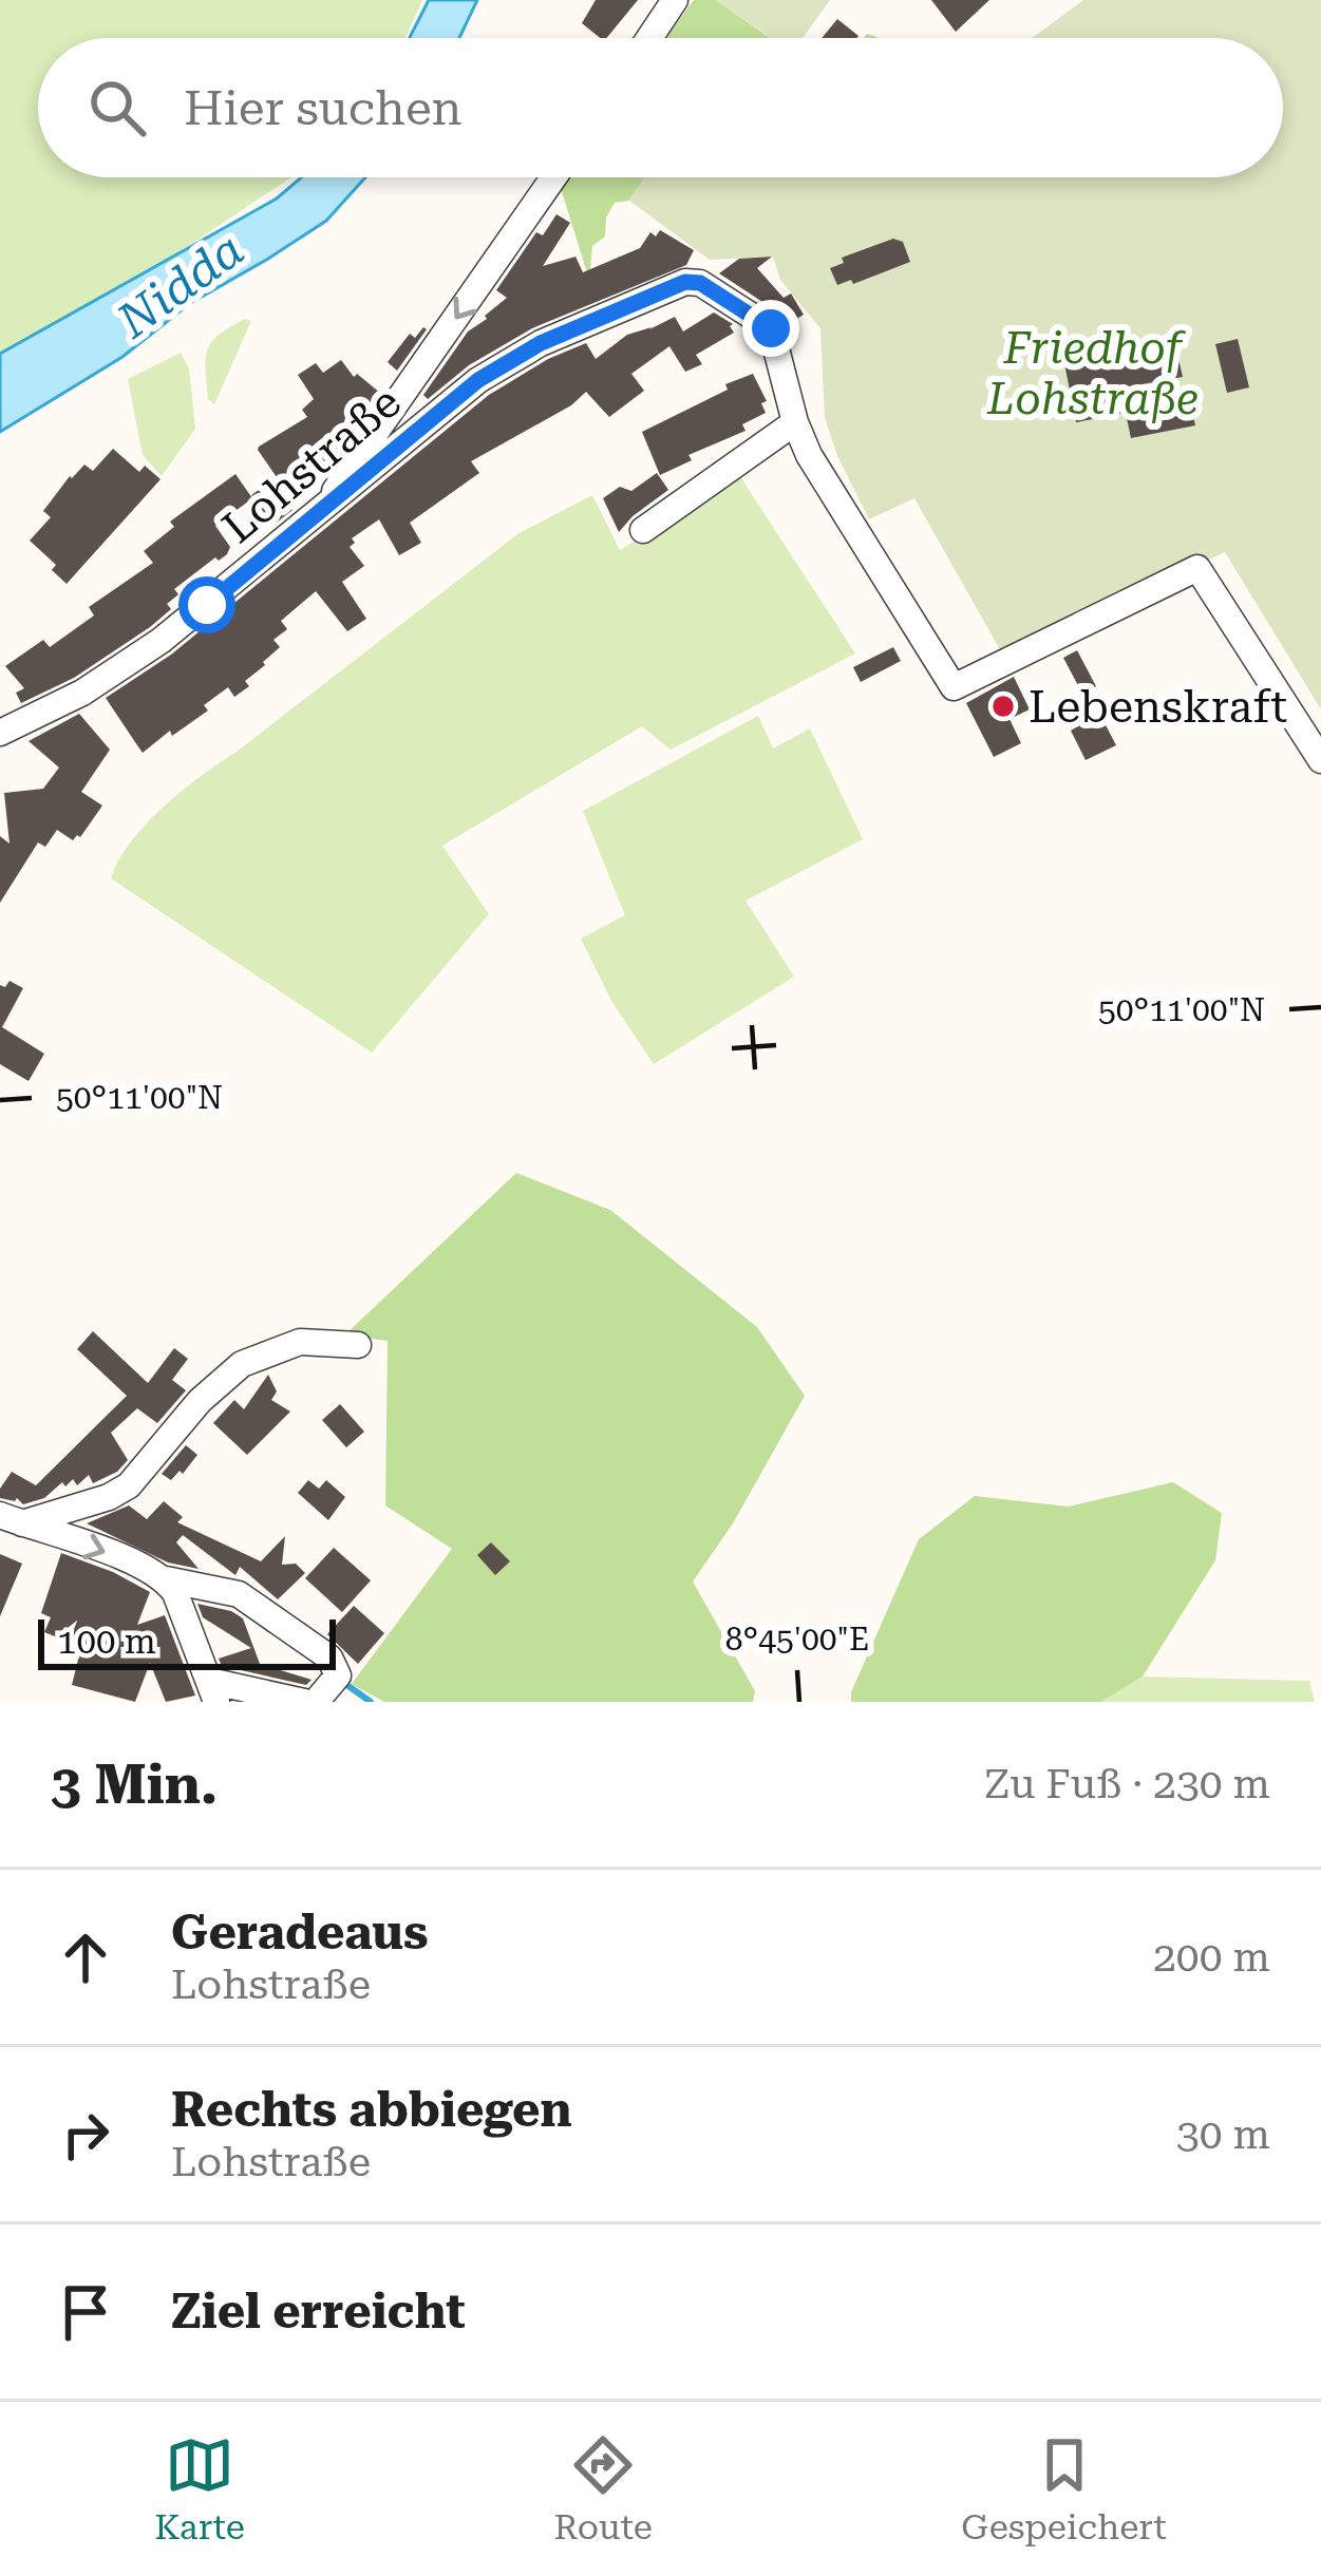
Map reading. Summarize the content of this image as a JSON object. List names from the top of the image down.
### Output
{
  "streets": {
    "street": ["Lohstraße"]
  },
  "water": ["Nidda"],
  "parks": ["Friedhof Lohstraße"],
  "places": ["Lebenskraft"],
  "scale_bar": "100 m",
  "page": {
    "search": "Hier suchen",
    "scale": "100 m",
    "heading": ["3 Min.", "Zu Fuß · 230 m"],
    "list": [
      ["Geradeaus", "Lohstraße", "200 m"],
      ["Rechts abbiegen", "Lohstraße", "30 m"],
      "Ziel erreicht"
    ],
    "nav": ["Karte", "Route", "Gespeichert"]
  },
  "coordinates": ["50°11'00\"N", "8°45'00\"E"]
}
